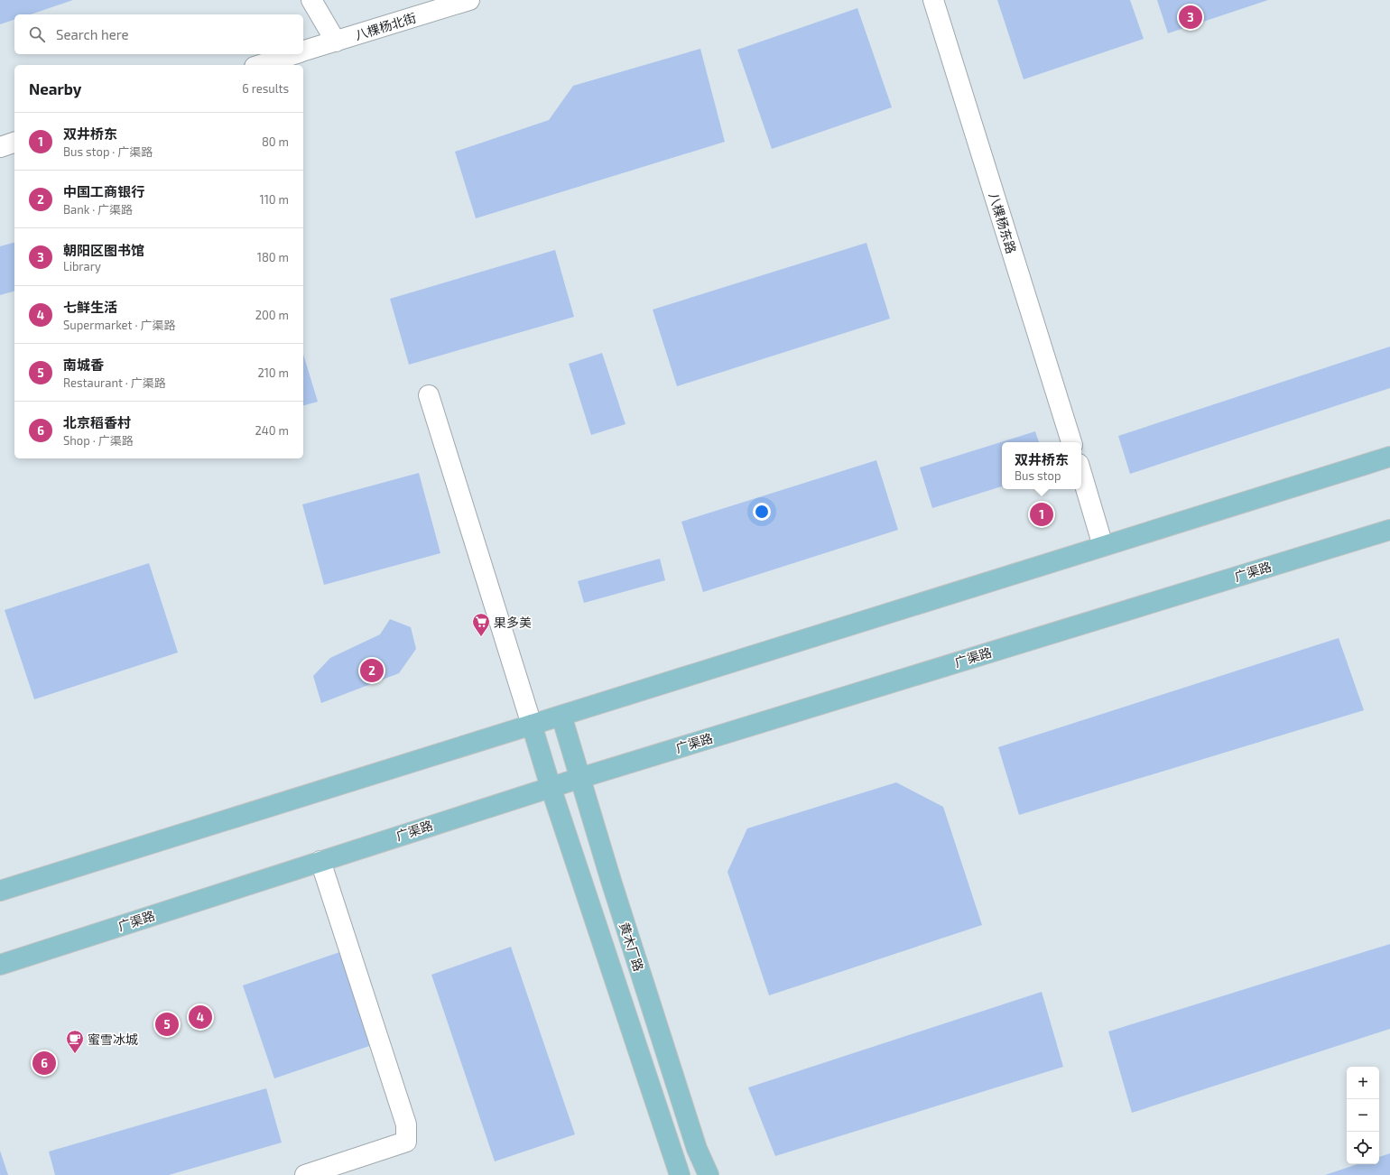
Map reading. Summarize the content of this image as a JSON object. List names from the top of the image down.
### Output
{
  "streets": {
    "main road": ["广渠路", "黄木厂路"],
    "street": ["八棵杨北街", "八棵杨东路"]
  },
  "crossings": [
    ["广渠路", "黄木厂路"]
  ],
  "places": {
    "supermarket": ["果多美"],
    "cafe": ["蜜雪冰城"]
  },
  "page": {
    "pins": [
      "3",
      "1",
      "2",
      "4",
      "5",
      "6"
    ],
    "search": "Search here",
    "heading": ["Nearby", "6 results"],
    "list": [
      {
        "mark": "1",
        "name": "双井桥东",
        "note": "Bus stop · 广渠路",
        "value": "80 m"
      },
      {
        "mark": "2",
        "name": "中国工商银行",
        "note": "Bank · 广渠路",
        "value": "110 m"
      },
      {
        "mark": "3",
        "name": "朝阳区图书馆",
        "note": "Library",
        "value": "180 m"
      },
      {
        "mark": "4",
        "name": "七鲜生活",
        "note": "Supermarket · 广渠路",
        "value": "200 m"
      },
      {
        "mark": "5",
        "name": "南城香",
        "note": "Restaurant · 广渠路",
        "value": "210 m"
      },
      {
        "mark": "6",
        "name": "北京稻香村",
        "note": "Shop · 广渠路",
        "value": "240 m"
      }
    ],
    "popup": ["双井桥东", "Bus stop"],
    "map_buttons": ["+", "−"]
  }
}
